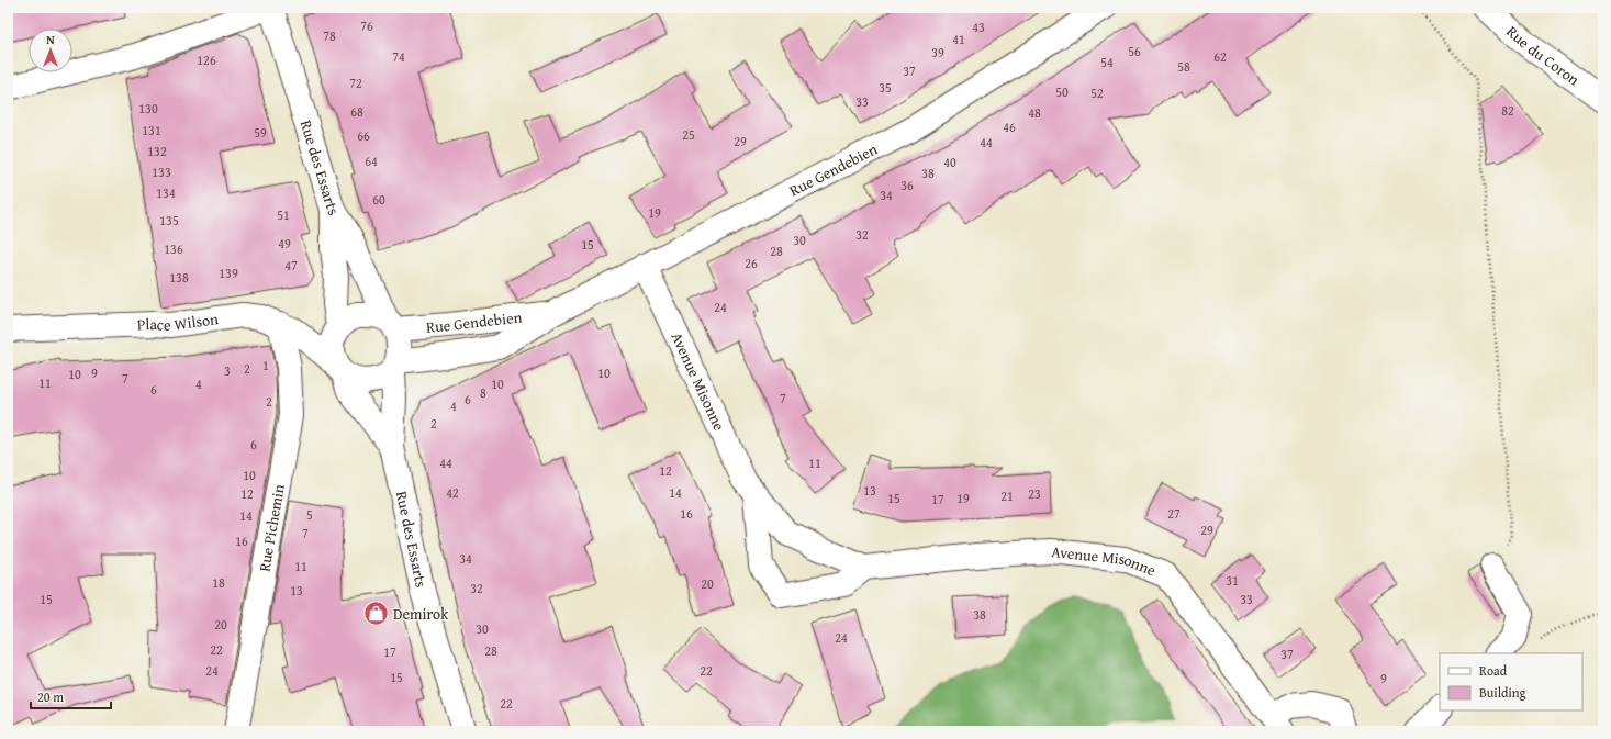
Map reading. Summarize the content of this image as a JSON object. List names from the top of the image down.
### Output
{
  "streets": {
    "street": [
      "Rue du Coron",
      "Rue des Essarts",
      "Rue Gendebien",
      "Place Wilson",
      "Avenue Misonne",
      "Rue Pichemin"
    ]
  },
  "crossings": [
    ["Rue des Essarts", "Rue Gendebien"],
    ["Rue des Essarts", "Place Wilson"],
    ["Rue Gendebien", "Place Wilson"],
    ["Rue Gendebien", "Avenue Misonne"],
    ["Place Wilson", "Rue Pichemin"]
  ],
  "places": {
    "shop": ["Demirok"]
  },
  "house_numbers": [
    "76",
    "43",
    "78",
    "41",
    "56",
    "39",
    "74",
    "62",
    "126",
    "54",
    "58",
    "37",
    "72",
    "35",
    "50",
    "52",
    "33",
    "130",
    "82",
    "68",
    "48",
    "46",
    "131",
    "59",
    "25",
    "66",
    "29",
    "44",
    "132",
    "64",
    "40",
    "133",
    "38",
    "36",
    "134",
    "34",
    "60",
    "19",
    "51",
    "135",
    "32",
    "30",
    "49",
    "15",
    "136",
    "28",
    "26",
    "47",
    "139",
    "138",
    "24",
    "1",
    "2",
    "3",
    "9",
    "10",
    "10",
    "7",
    "11",
    "4",
    "10",
    "6",
    "8",
    "7",
    "6",
    "2",
    "4",
    "2",
    "6",
    "44",
    "11",
    "12",
    "10",
    "13",
    "42",
    "14",
    "12",
    "23",
    "21",
    "15",
    "19",
    "17",
    "16",
    "27",
    "5",
    "14",
    "29",
    "7",
    "16",
    "34",
    "11",
    "31",
    "18",
    "20",
    "32",
    "13",
    "15",
    "33",
    "38",
    "20",
    "30",
    "24",
    "22",
    "28",
    "17",
    "37",
    "24",
    "22",
    "15",
    "9",
    "22"
  ],
  "legend": ["Road", "Building"],
  "scale_bar": "20 m",
  "north": "top"
}
